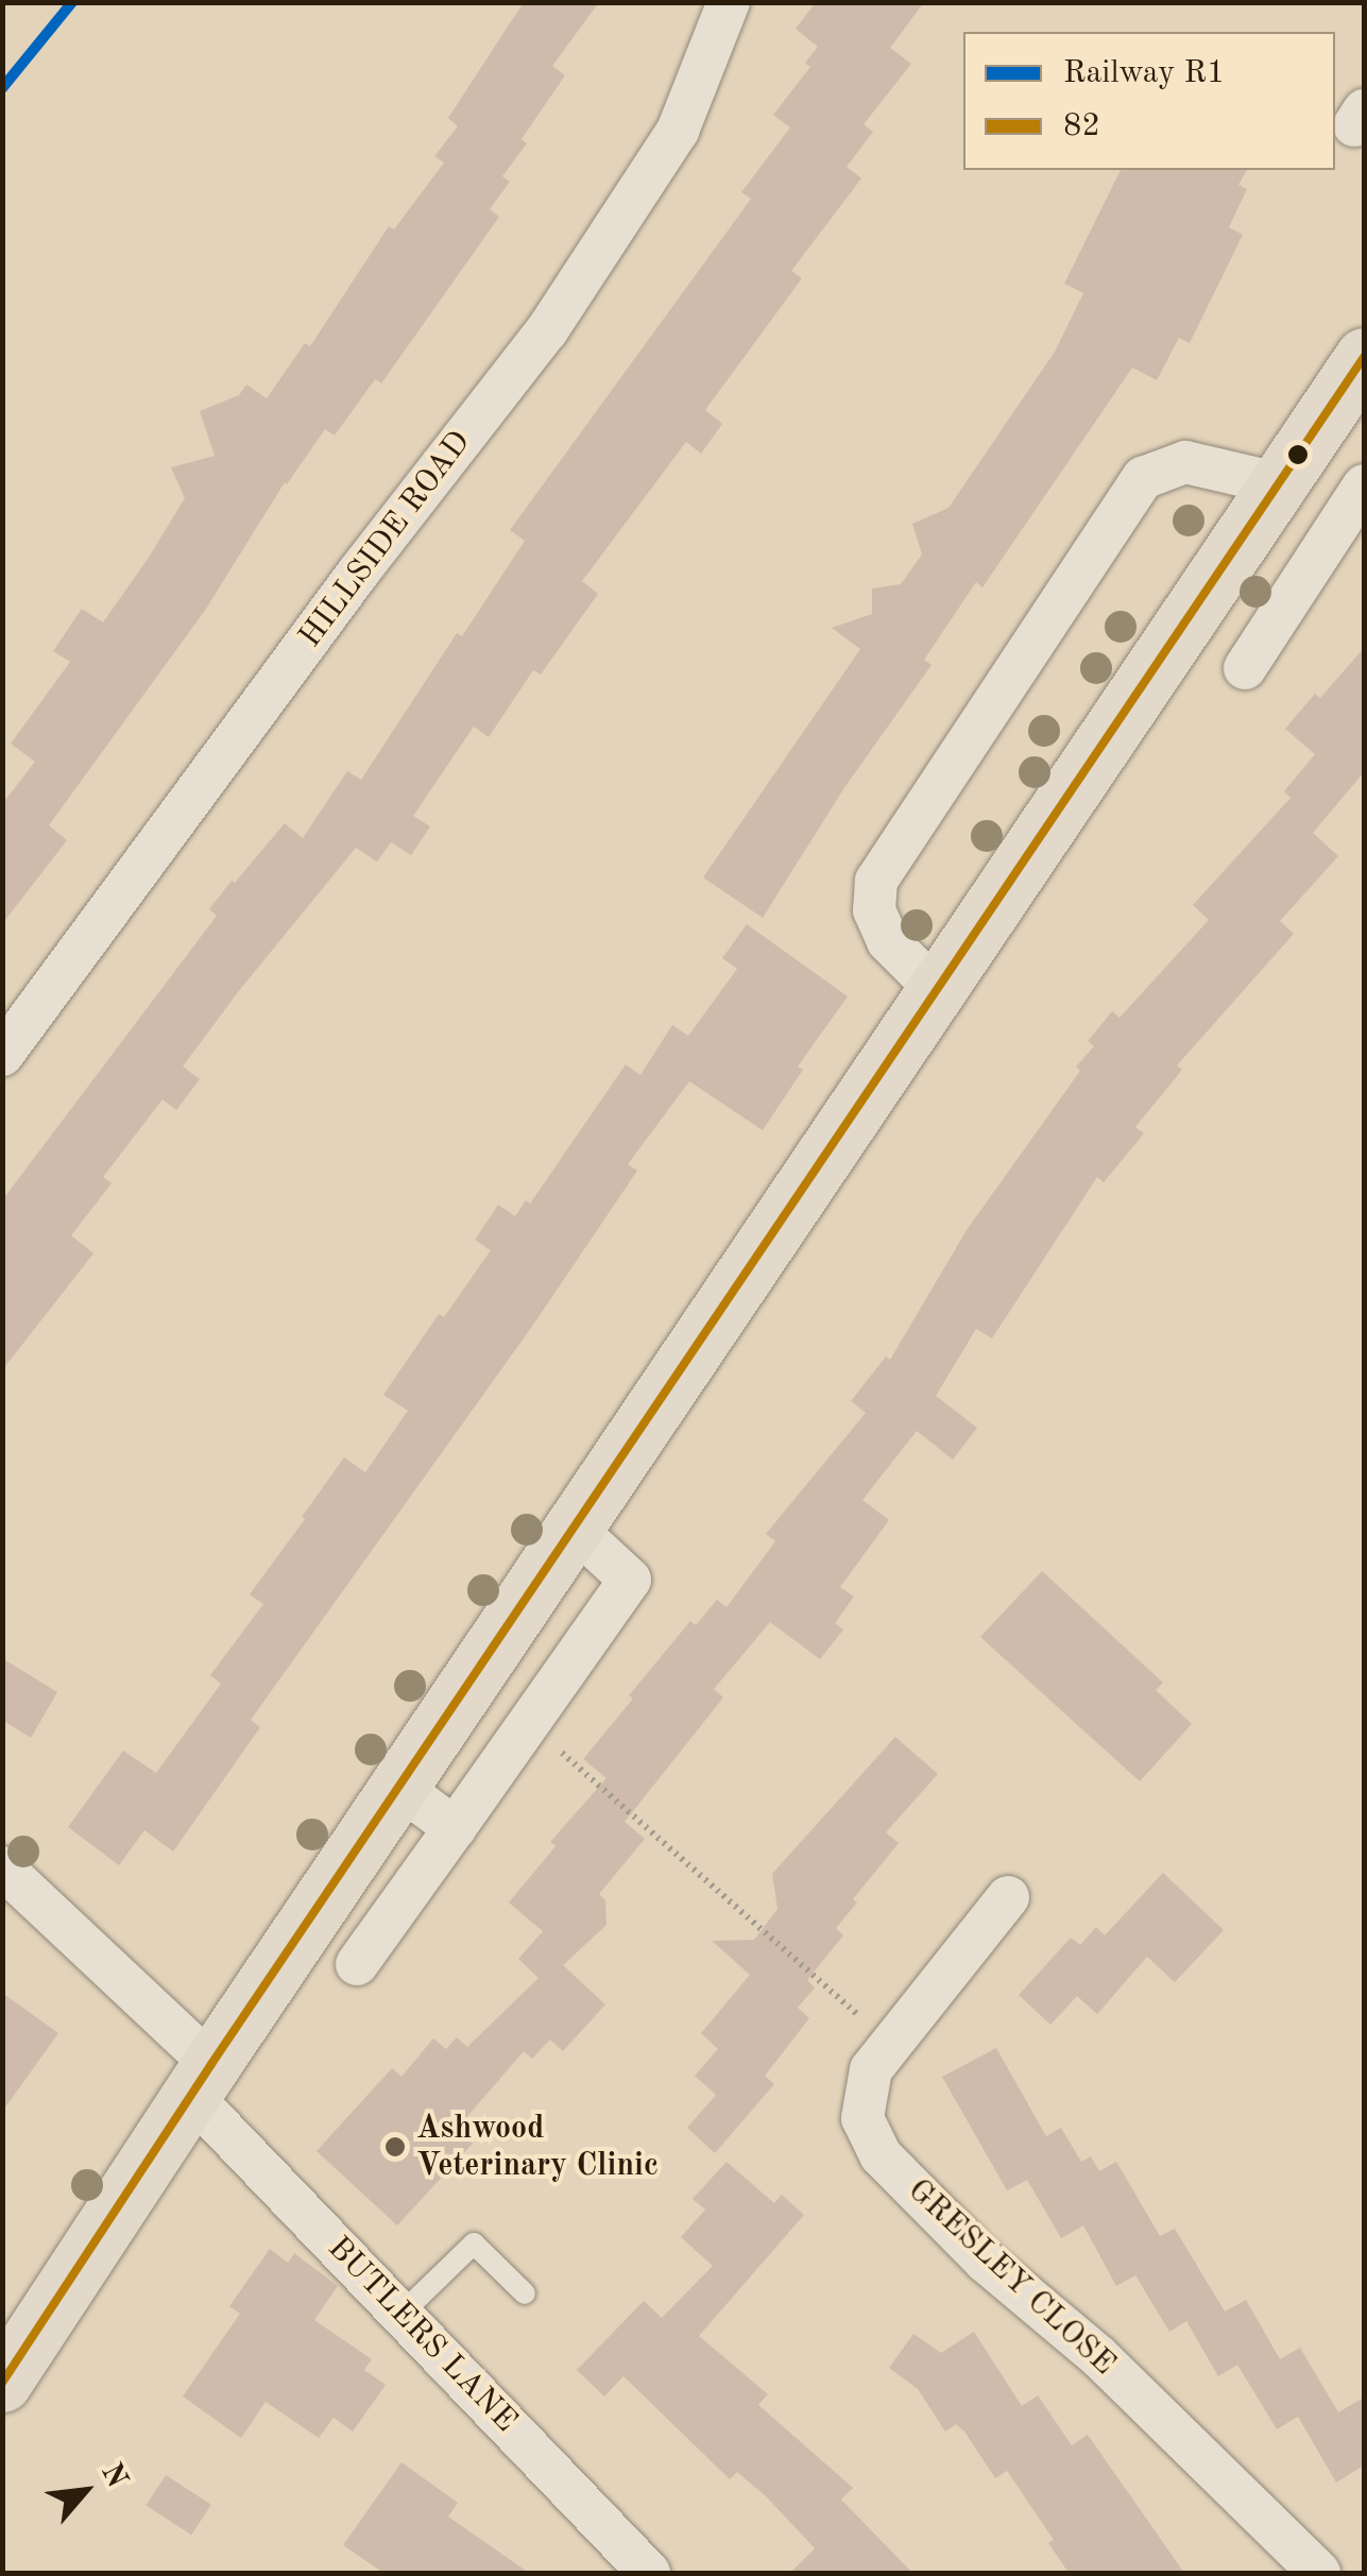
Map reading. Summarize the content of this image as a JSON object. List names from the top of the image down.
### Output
{
  "streets": {
    "street": ["HILLSIDE ROAD", "GRESLEY CLOSE", "BUTLERS LANE"]
  },
  "places": ["Ashwood Veterinary Clinic"],
  "lines": ["rail line R1", "transit line 82"],
  "legend": ["Railway R1", "82"],
  "north": "top right"
}
